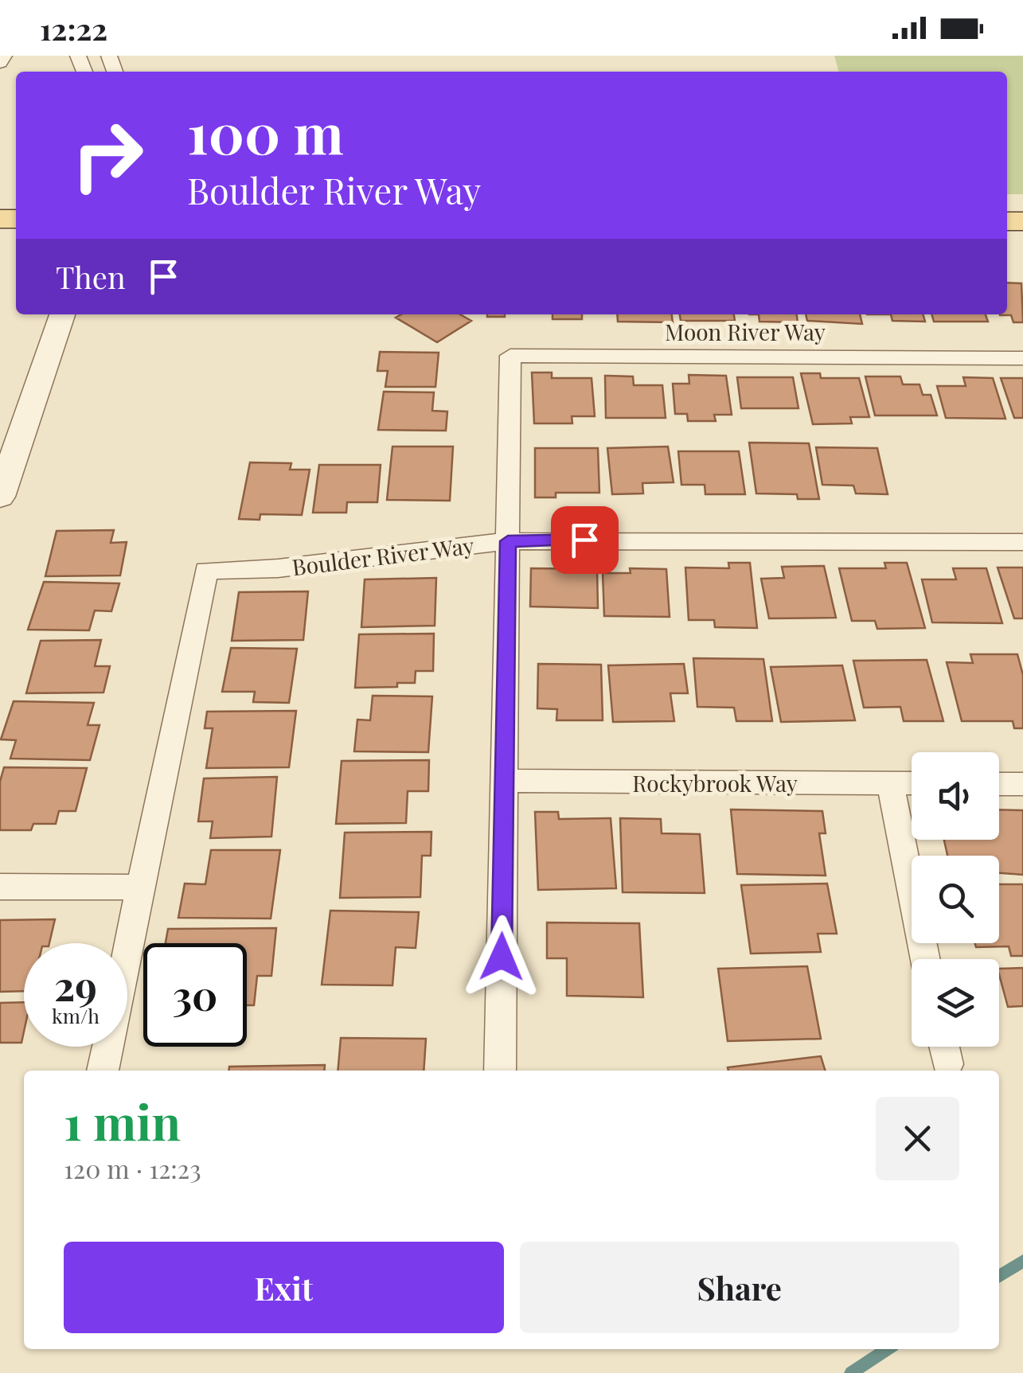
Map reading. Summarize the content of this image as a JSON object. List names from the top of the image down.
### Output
{
  "streets": {
    "street": ["Moon River Way", "Boulder River Way", "Rockybrook Way"]
  },
  "crossings": [
    ["Moon River Way", "Boulder River Way"]
  ],
  "page": {
    "status": "12:22",
    "turn": ["100 m", "Boulder River Way"],
    "then": "Then",
    "speed": "29 km/h",
    "limit": "30",
    "heading": ["1 min", "120 m · 12:23"],
    "buttons": ["Exit", "Share"]
  }
}
